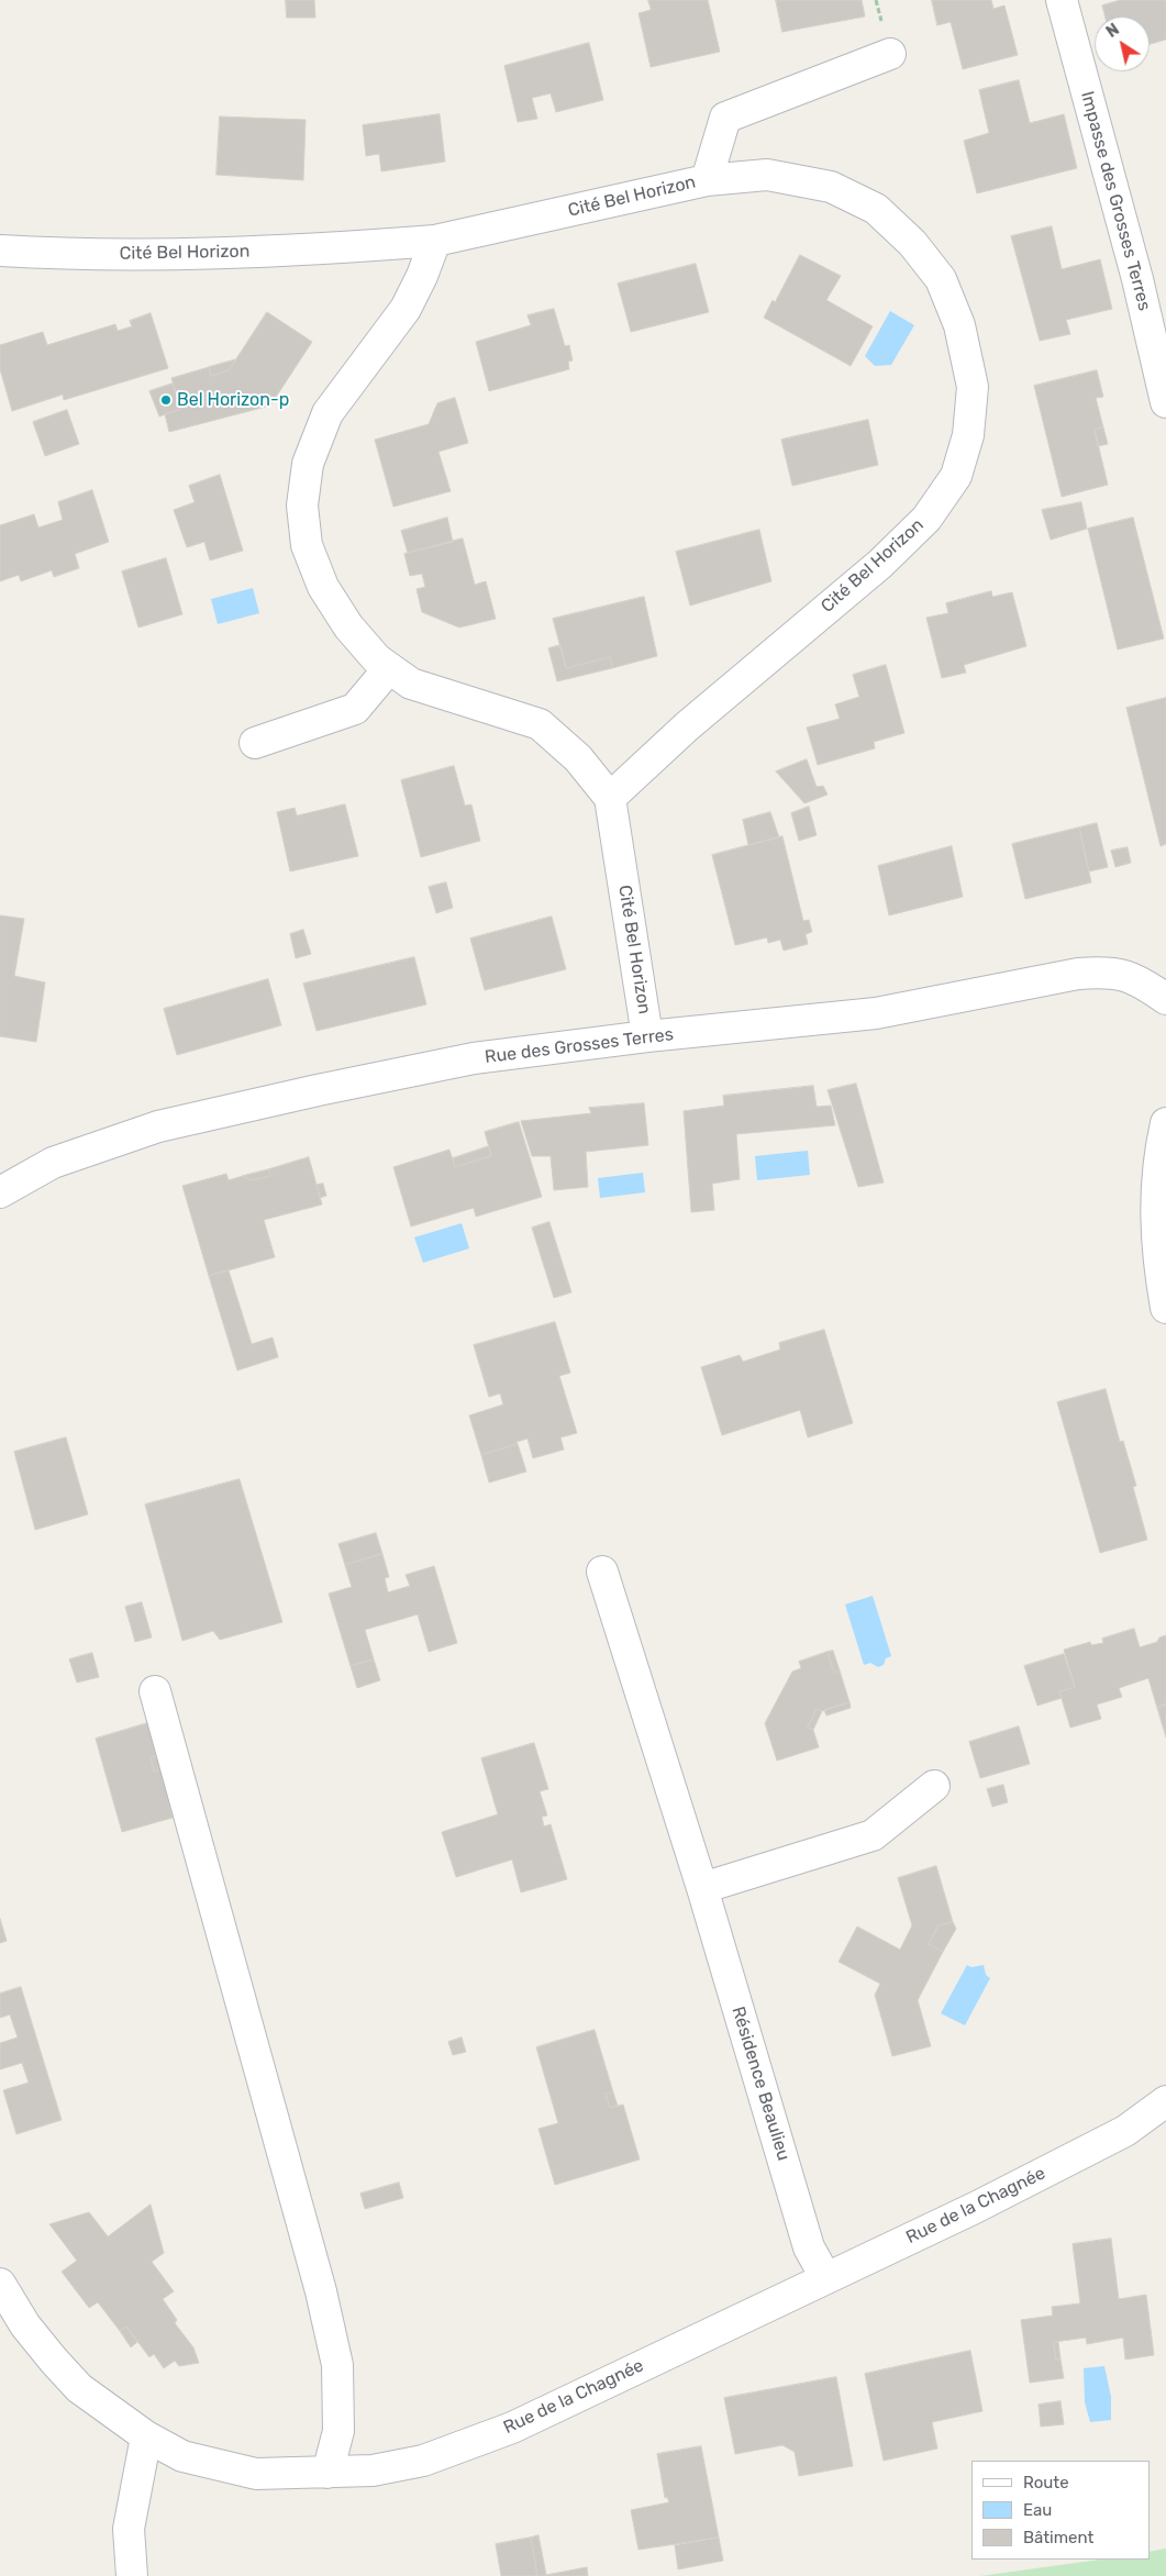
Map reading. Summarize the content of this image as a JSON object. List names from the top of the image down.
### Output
{
  "streets": {
    "street": [
      "Cité Bel Horizon",
      "Impasse des Grosses Terres",
      "Rue des Grosses Terres",
      "Résidence Beaulieu",
      "Rue de la Chagnée"
    ]
  },
  "crossings": [
    ["Cité Bel Horizon", "Rue des Grosses Terres"],
    ["Résidence Beaulieu", "Rue de la Chagnée"]
  ],
  "places": ["Bel Horizon-p"],
  "legend": ["Route", "Eau", "Bâtiment"],
  "north": "top left"
}
